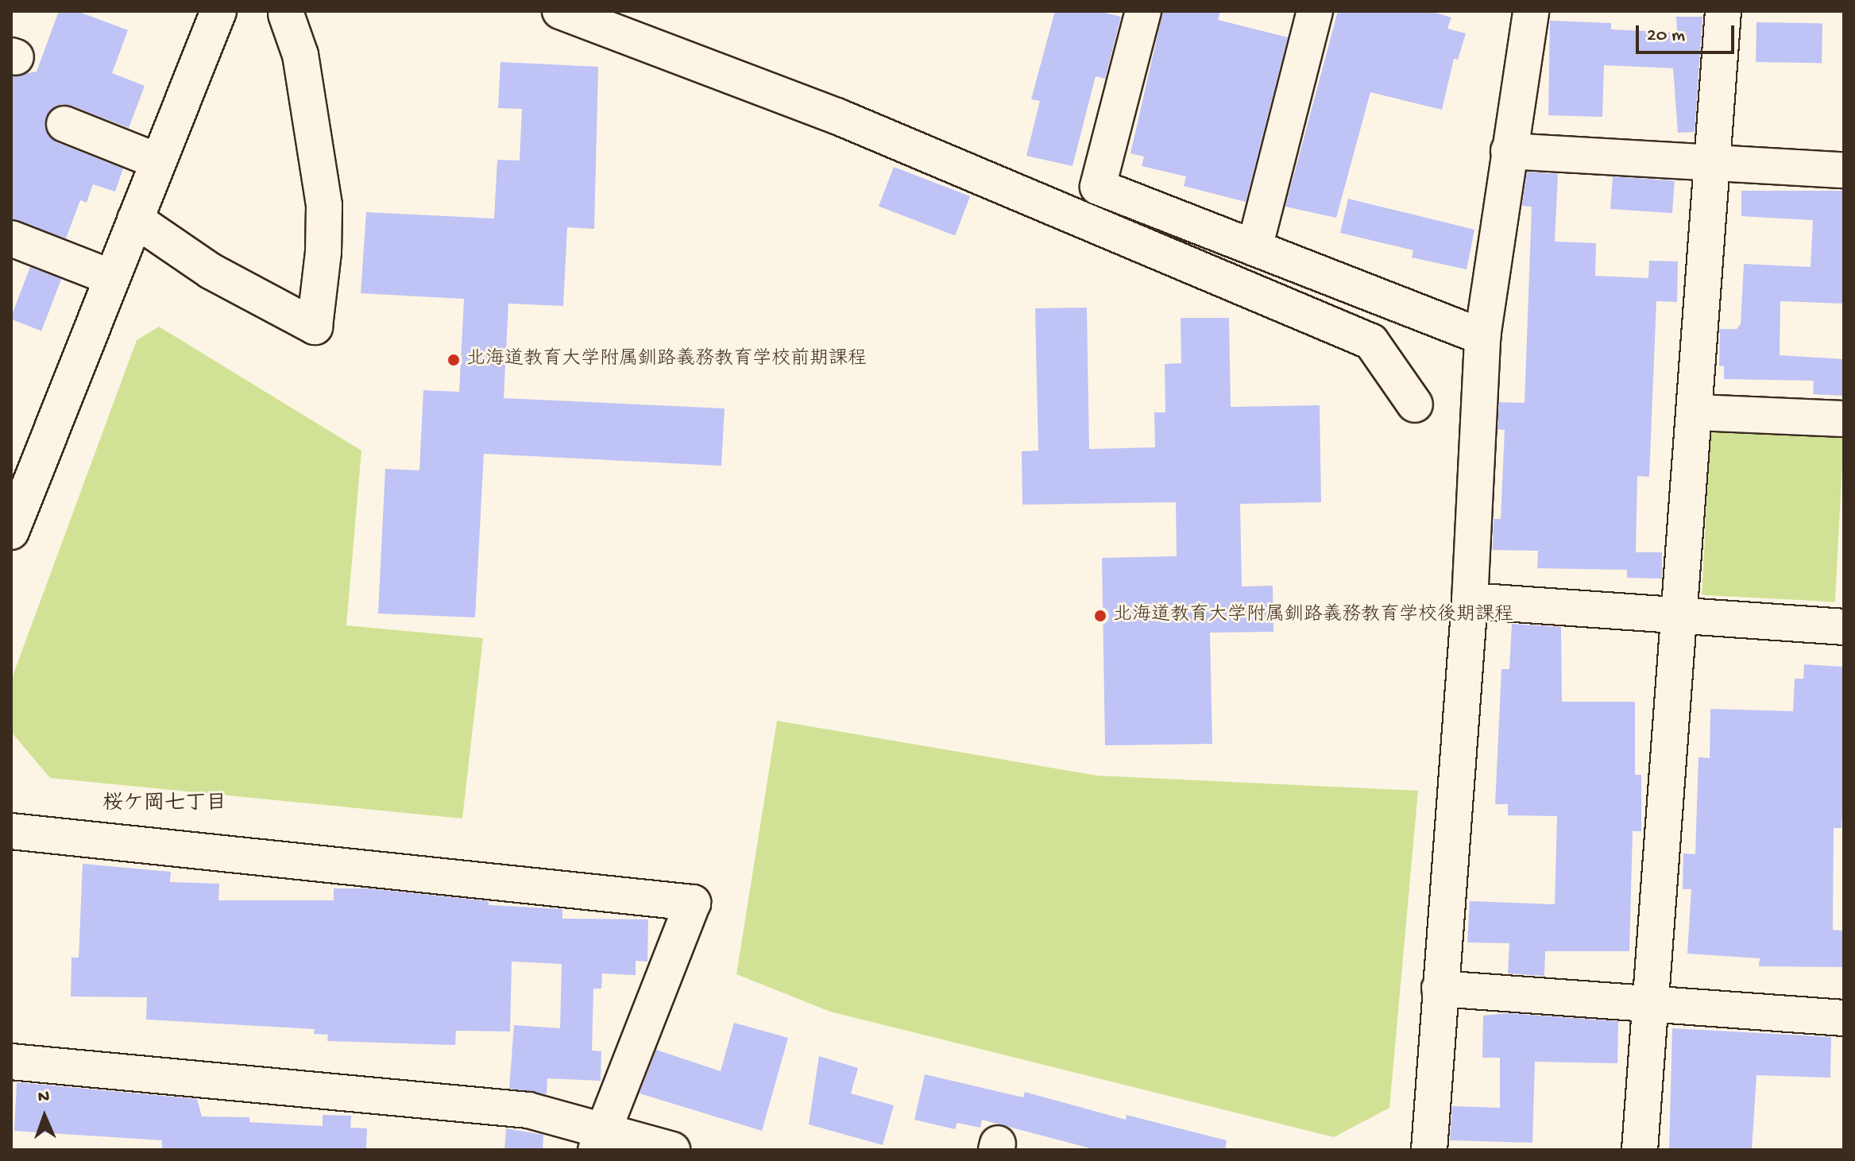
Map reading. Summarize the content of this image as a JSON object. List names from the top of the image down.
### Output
{
  "districts": ["桜ケ岡七丁目"],
  "places": ["北海道教育大学附属釧路義務教育学校前期課程", "北海道教育大学附属釧路義務教育学校後期課程"],
  "scale_bar": "20 m",
  "north": "top"
}
